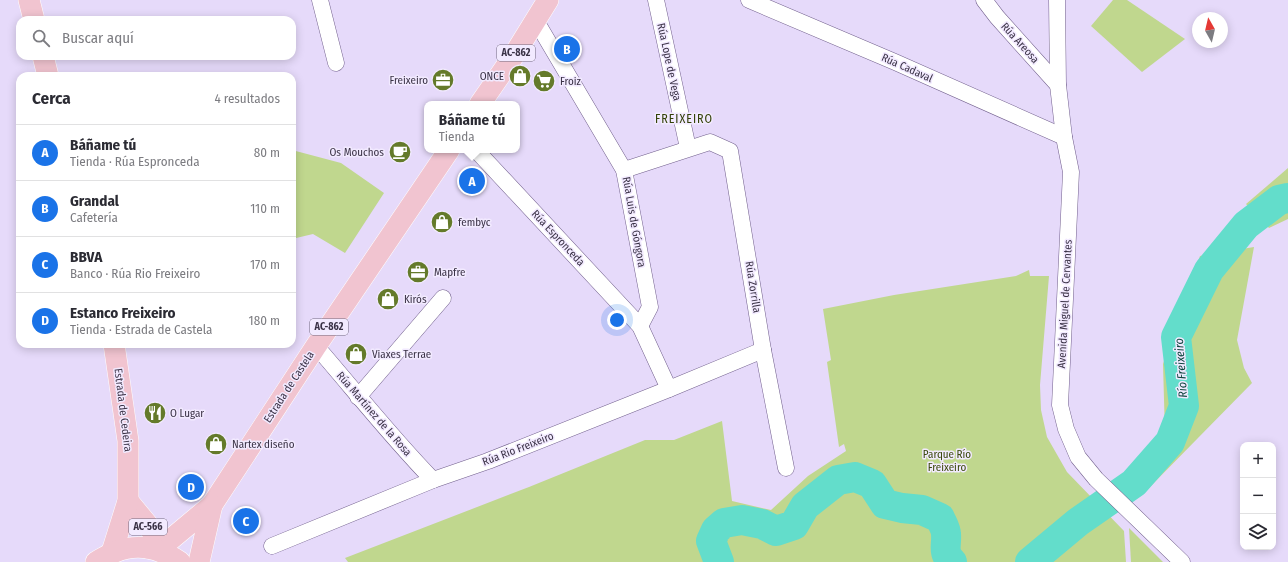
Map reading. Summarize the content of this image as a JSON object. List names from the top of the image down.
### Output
{
  "streets": {
    "main road": [
      "AC-862",
      "Estrada de Castela",
      "Estrada de Cedeira",
      "AC-566"
    ],
    "street": [
      "Rúa Areosa",
      "Rúa Lope de Vega",
      "Rúa Cadaval",
      "Rúa Luis de Góngora",
      "Rúa Espronceda",
      "Rúa Zorrilla",
      "Avenida Miguel de Cervantes",
      "Rúa Martínez de la Rosa",
      "Rúa Rio Freixeiro"
    ]
  },
  "crossings": [
    ["Rúa Areosa", "Avenida Miguel de Cervantes"],
    ["AC-862", "Rúa Luis de Góngora"],
    ["AC-862", "Estrada de Castela"],
    ["AC-862", "AC-566"],
    ["Rúa Lope de Vega", "Rúa Zorrilla"],
    ["Rúa Cadaval", "Avenida Miguel de Cervantes"],
    ["Rúa Luis de Góngora", "Rúa Espronceda"],
    ["Rúa Espronceda", "Rúa Rio Freixeiro"],
    ["Rúa Zorrilla", "Rúa Rio Freixeiro"],
    ["Estrada de Castela", "Rúa Martínez de la Rosa"],
    ["Estrada de Cedeira", "AC-566"],
    ["Rúa Martínez de la Rosa", "Rúa Rio Freixeiro"]
  ],
  "districts": ["FREIXEIRO"],
  "water": ["Río Freixeiro"],
  "parks": ["Parque Río Freixeiro"],
  "places": {
    "shop": [
      "ONCE",
      "fembyc",
      "Kirós",
      "Viaxes Terrae",
      "Nartex diseño"
    ],
    "office": ["Freixeiro", "Mapfre"],
    "supermarket": ["Froiz"],
    "cafe": ["Os Mouchos"],
    "restaurant": ["O Lugar"]
  },
  "north": "top",
  "page": {
    "search": "Buscar aquí",
    "pins": [
      "B",
      "A",
      "D",
      "C"
    ],
    "heading": ["Cerca", "4 resultados"],
    "popup": ["Báñame tú", "Tienda"],
    "list": [
      {
        "mark": "A",
        "name": "Báñame tú",
        "note": "Tienda · Rúa Espronceda",
        "value": "80 m"
      },
      {
        "mark": "B",
        "name": "Grandal",
        "note": "Cafetería",
        "value": "110 m"
      },
      {
        "mark": "C",
        "name": "BBVA",
        "note": "Banco · Rúa Rio Freixeiro",
        "value": "170 m"
      },
      {
        "mark": "D",
        "name": "Estanco Freixeiro",
        "note": "Tienda · Estrada de Castela",
        "value": "180 m"
      }
    ],
    "map_buttons": ["+", "−"]
  }
}
